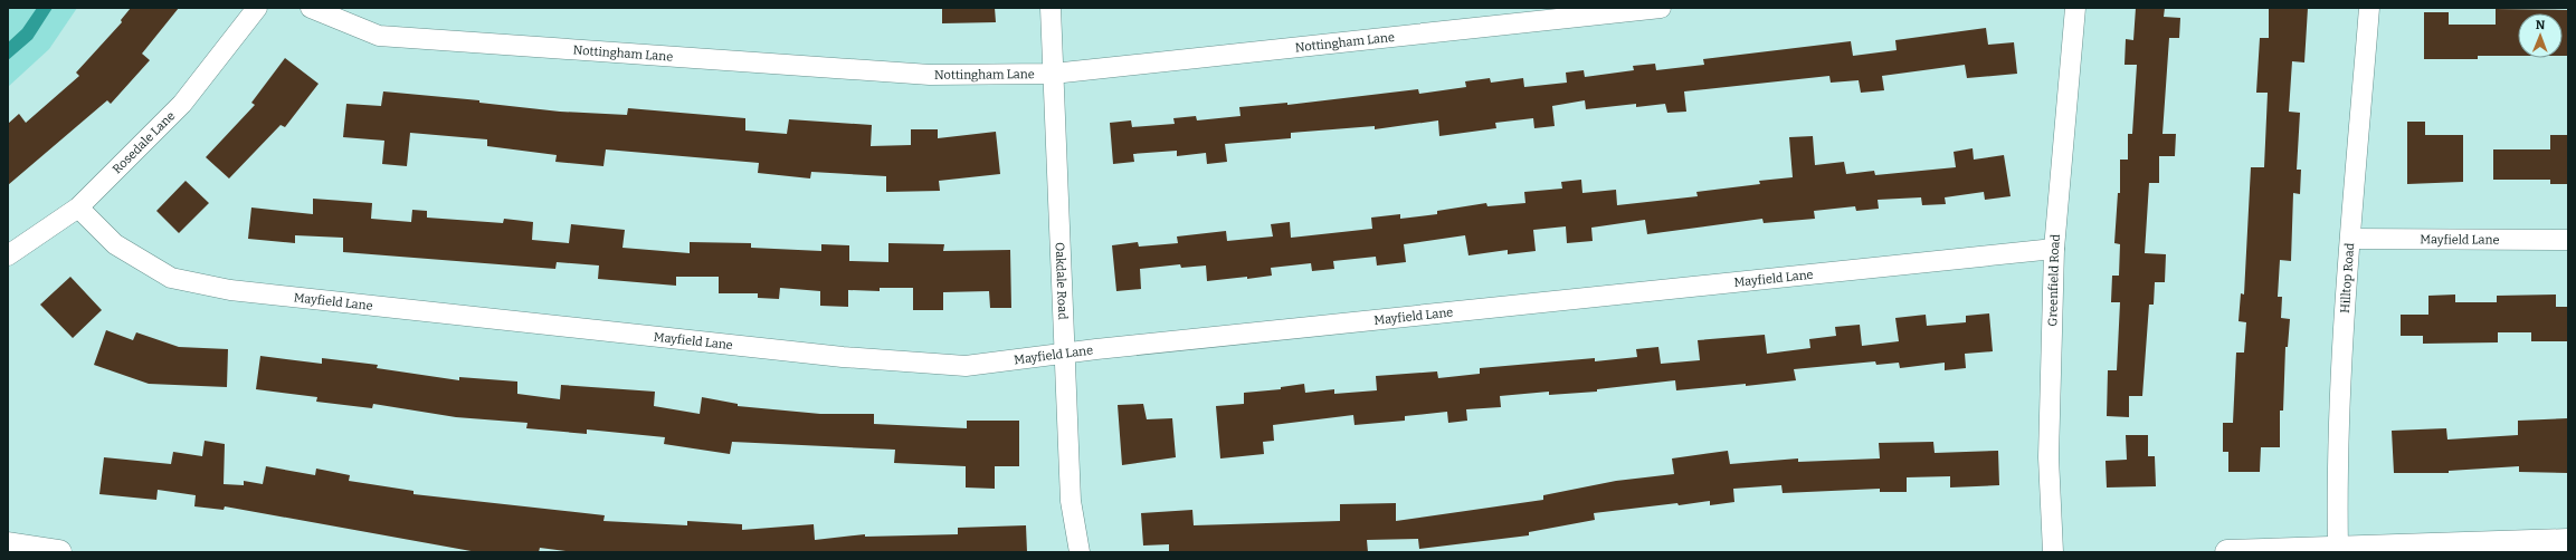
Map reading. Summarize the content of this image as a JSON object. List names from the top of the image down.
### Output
{
  "streets": {
    "street": [
      "Nottingham Lane",
      "Rosedale Lane",
      "Mayfield Lane",
      "Hilltop Road",
      "Oakdale Road",
      "Greenfield Road"
    ]
  },
  "crossings": [
    ["Nottingham Lane", "Oakdale Road"],
    ["Rosedale Lane", "Mayfield Lane"],
    ["Mayfield Lane", "Hilltop Road"],
    ["Mayfield Lane", "Oakdale Road"],
    ["Mayfield Lane", "Greenfield Road"]
  ],
  "north": "top"
}
